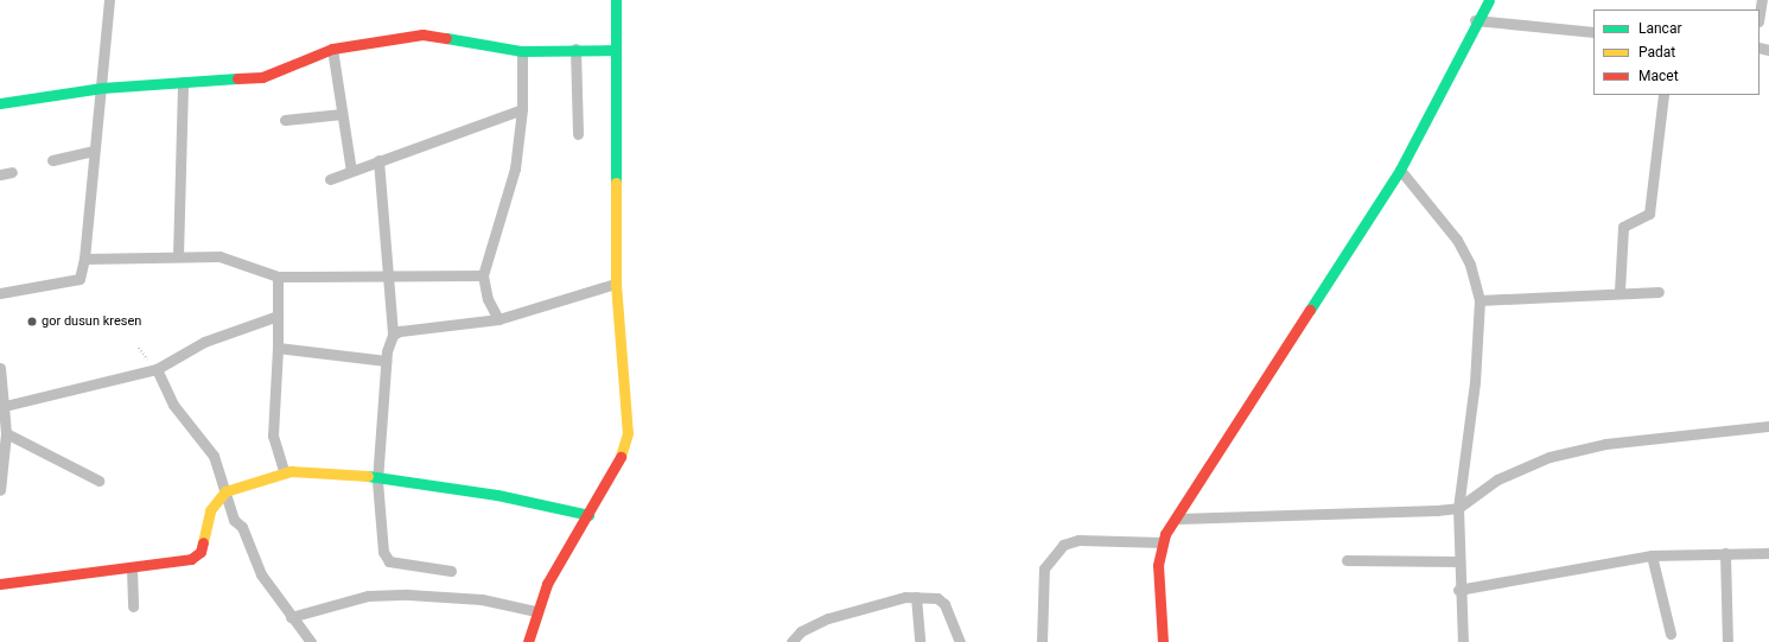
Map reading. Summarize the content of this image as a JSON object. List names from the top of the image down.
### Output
{
  "places": ["gor dusun kresen"],
  "legend": ["Lancar", "Padat", "Macet"]
}
